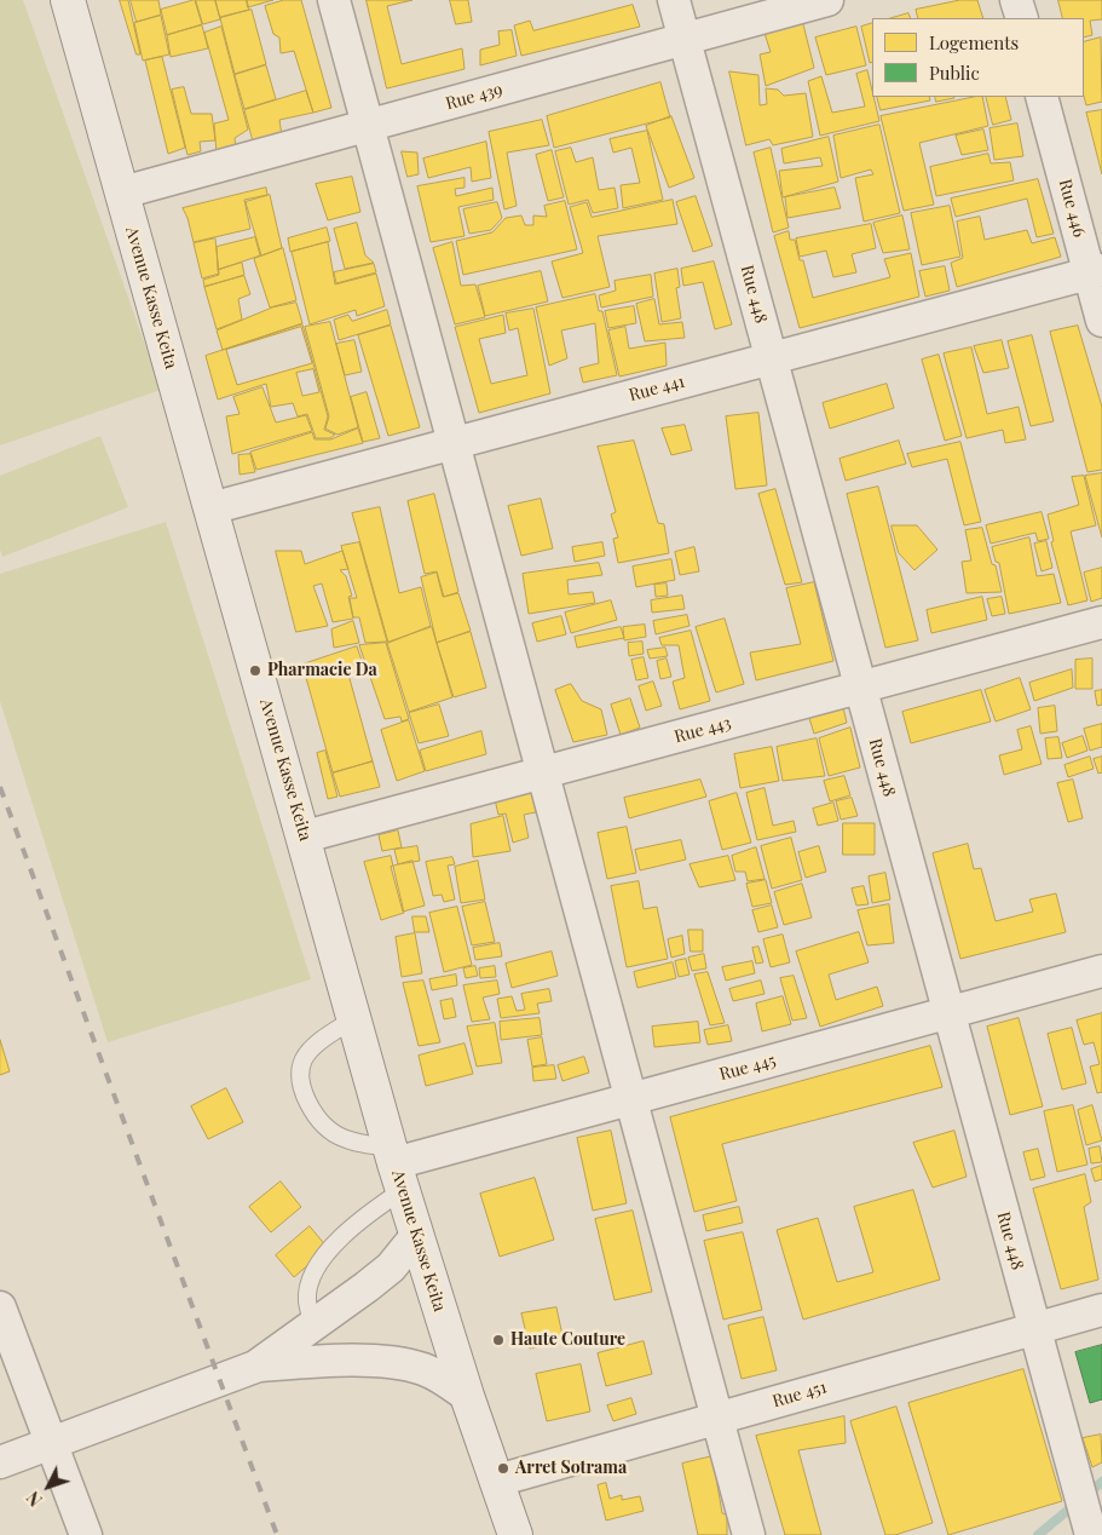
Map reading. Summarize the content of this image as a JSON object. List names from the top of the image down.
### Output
{
  "streets": {
    "main road": ["Avenue Kasse Keita"],
    "street": [
      "Rue 439",
      "Rue 446",
      "Rue 448",
      "Rue 441",
      "Rue 443",
      "Rue 445",
      "Rue 451"
    ]
  },
  "crossings": [
    ["Rue 439", "Rue 448"],
    ["Rue 439", "Avenue Kasse Keita"],
    ["Rue 446", "Rue 441"],
    ["Rue 448", "Rue 441"],
    ["Rue 448", "Rue 443"],
    ["Rue 448", "Rue 445"],
    ["Rue 448", "Rue 451"],
    ["Avenue Kasse Keita", "Rue 441"],
    ["Avenue Kasse Keita", "Rue 443"],
    ["Avenue Kasse Keita", "Rue 445"],
    ["Avenue Kasse Keita", "Rue 451"]
  ],
  "places": ["Pharmacie Da", "Haute Couture", "Arret Sotrama"],
  "legend": ["Logements", "Public"],
  "north": "bottom left"
}
